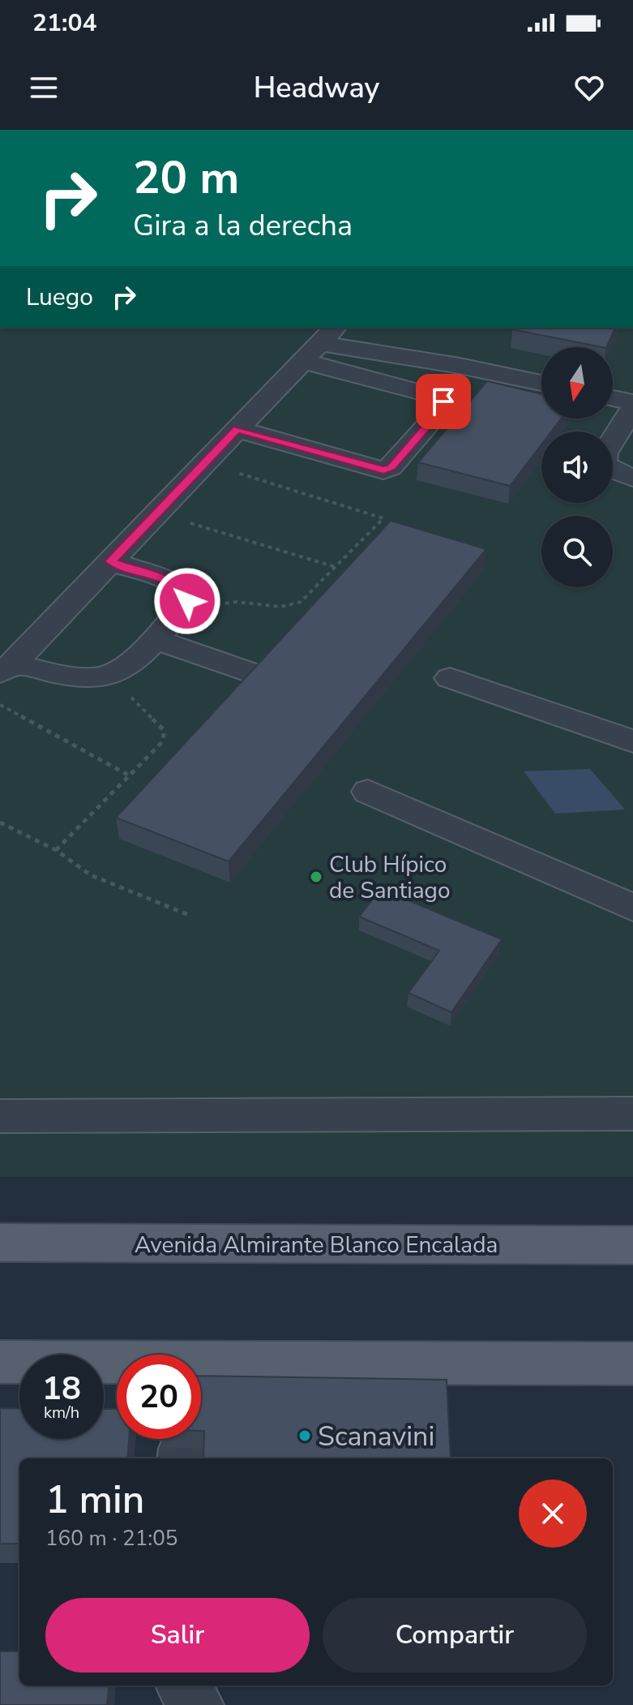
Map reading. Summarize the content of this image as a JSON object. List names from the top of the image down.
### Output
{
  "streets": {
    "main road": ["Avenida Almirante Blanco Encalada"]
  },
  "places": ["Club Hípico de Santiago", "Scanavini"],
  "north": "bottom",
  "page": {
    "status": "21:04",
    "header": "Headway",
    "turn": ["20 m", "Gira a la derecha"],
    "then": "Luego",
    "speed": "18 km/h",
    "limit": "20",
    "heading": ["1 min", "160 m · 21:05"],
    "buttons": ["Salir", "Compartir"]
  }
}
